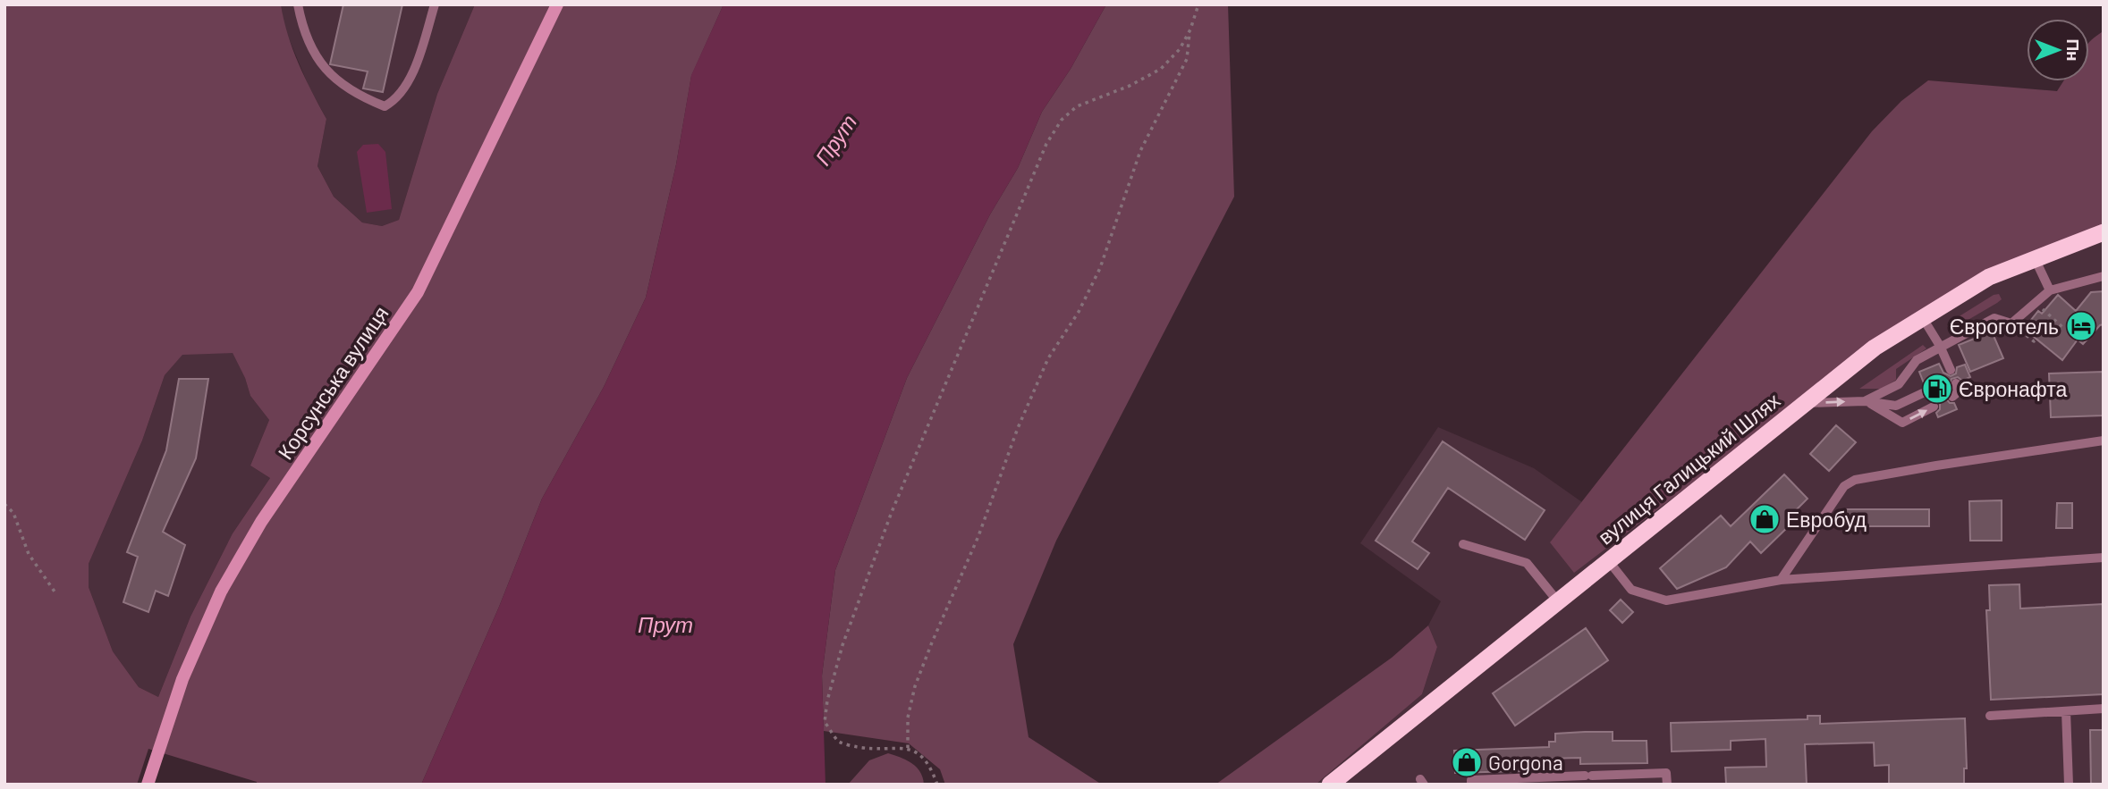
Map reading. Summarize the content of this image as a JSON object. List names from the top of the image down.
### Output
{
  "streets": {
    "highway": ["вулиця Галицький Шлях"],
    "main road": ["Корсунська вулиця"]
  },
  "water": ["Прут"],
  "places": {
    "hotel": ["Євроготель"],
    "fuel station": ["Євронафта"],
    "shop": ["Евробуд", "Gorgona"]
  },
  "north": "right"
}
